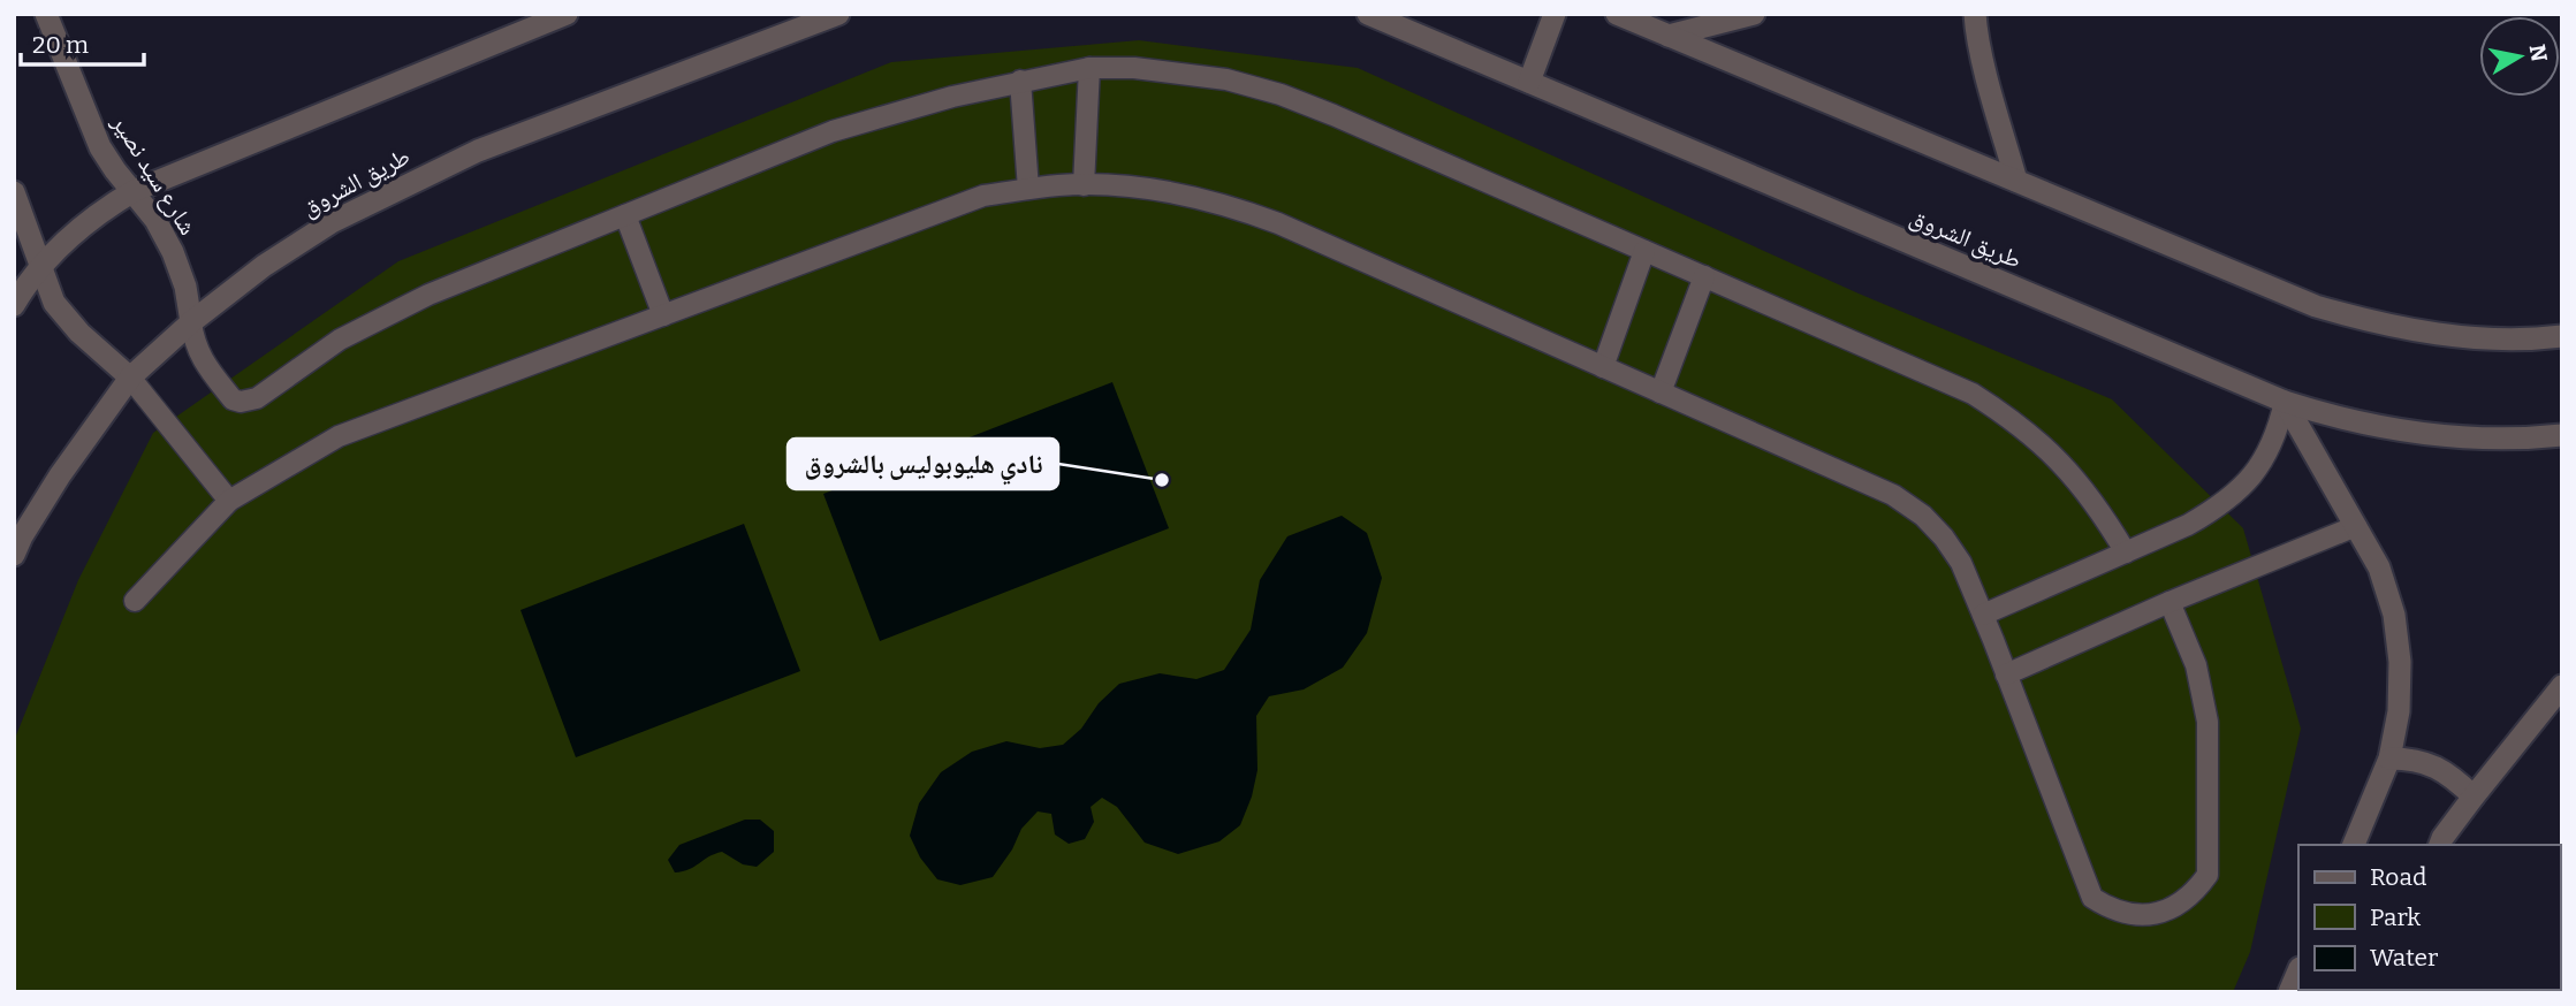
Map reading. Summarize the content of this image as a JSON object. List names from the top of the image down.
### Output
{
  "streets": {
    "street": ["شارع سيد نصير", "طريق الشروق"]
  },
  "crossings": [
    ["شارع سيد نصير", "طريق الشروق"]
  ],
  "places": ["نادي هليوبوليس بالشروق"],
  "legend": ["Road", "Park", "Water"],
  "scale_bar": "20 m",
  "north": "right"
}
